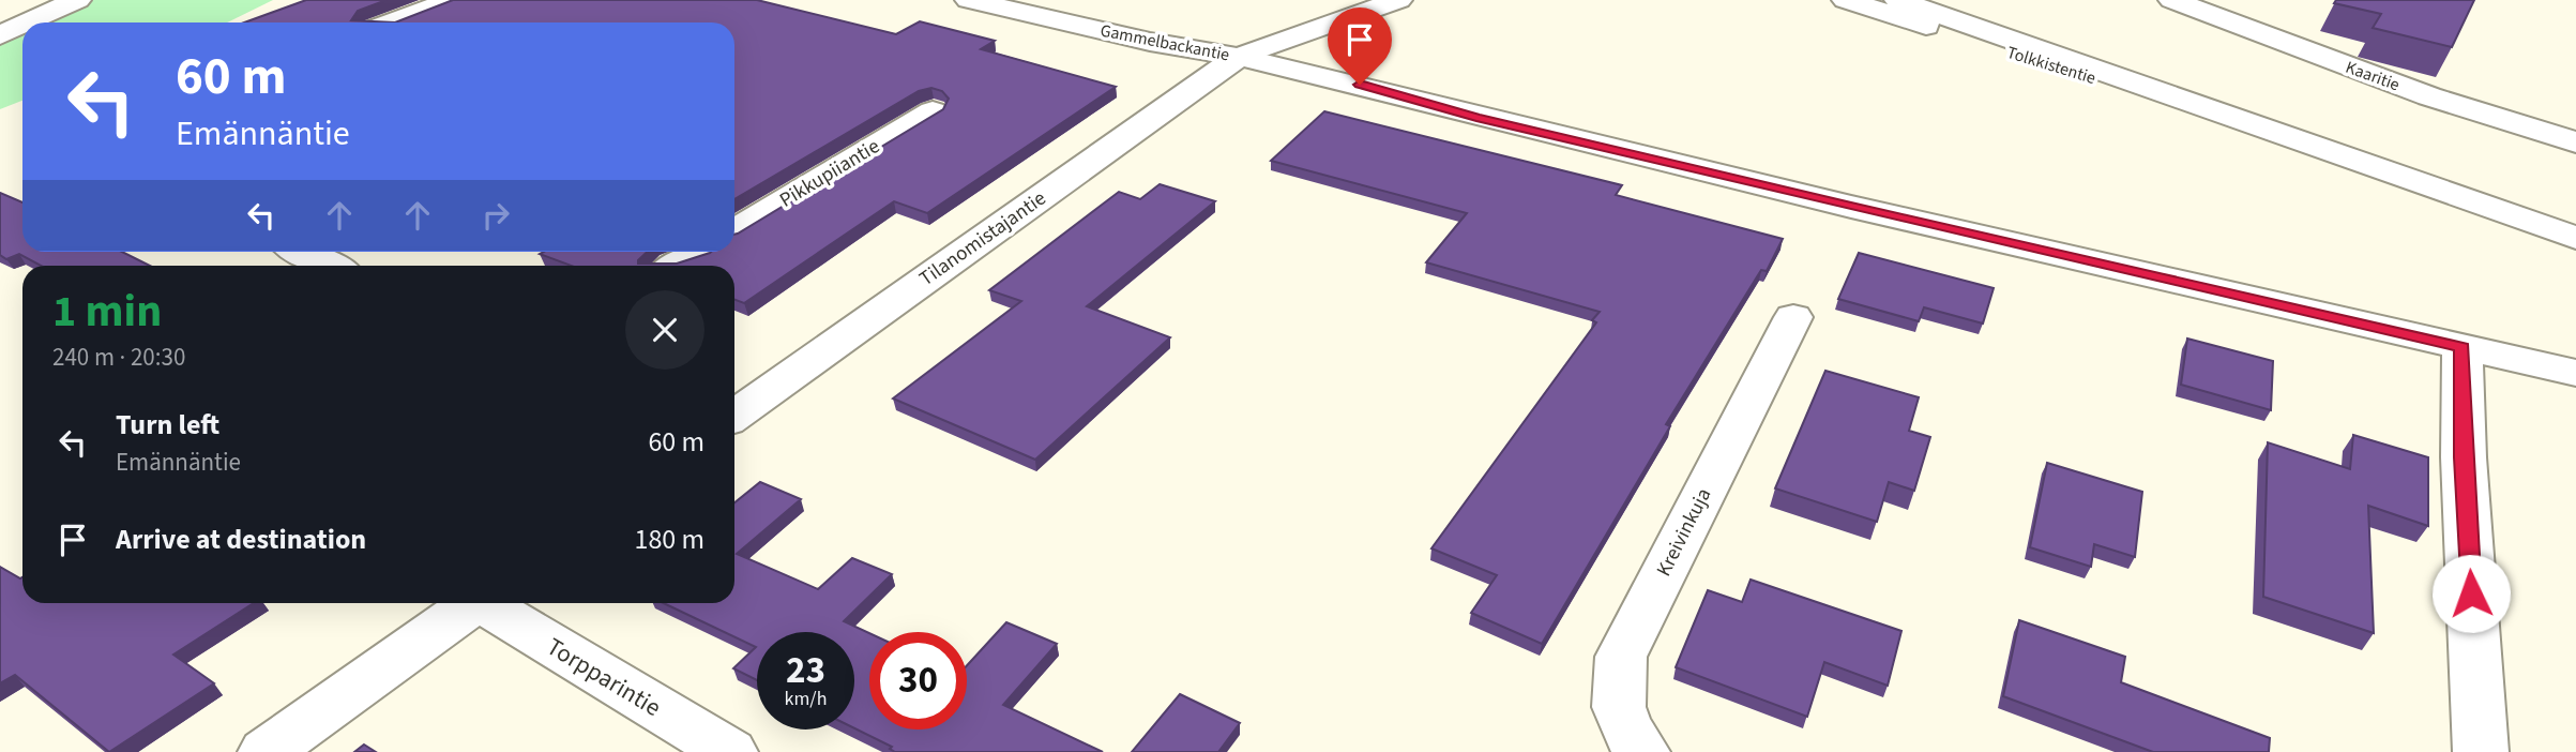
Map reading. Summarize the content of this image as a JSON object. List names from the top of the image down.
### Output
{
  "streets": {
    "street": [
      "Gammelbackantie",
      "Tolkkistentie",
      "Kaaritie",
      "Pikkupiiantie",
      "Tilanomistajantie",
      "Kreivinkuja",
      "Torpparintie"
    ]
  },
  "crossings": [
    ["Gammelbackantie", "Tilanomistajantie"]
  ],
  "page": {
    "turn": ["60 m", "Emännäntie"],
    "heading": ["1 min", "240 m · 20:30"],
    "list": [
      {
        "name": "Turn left",
        "note": "Emännäntie",
        "value": "60 m"
      },
      {
        "name": "Arrive at destination",
        "value": "180 m"
      }
    ],
    "speed": "23 km/h",
    "limit": "30"
  }
}
